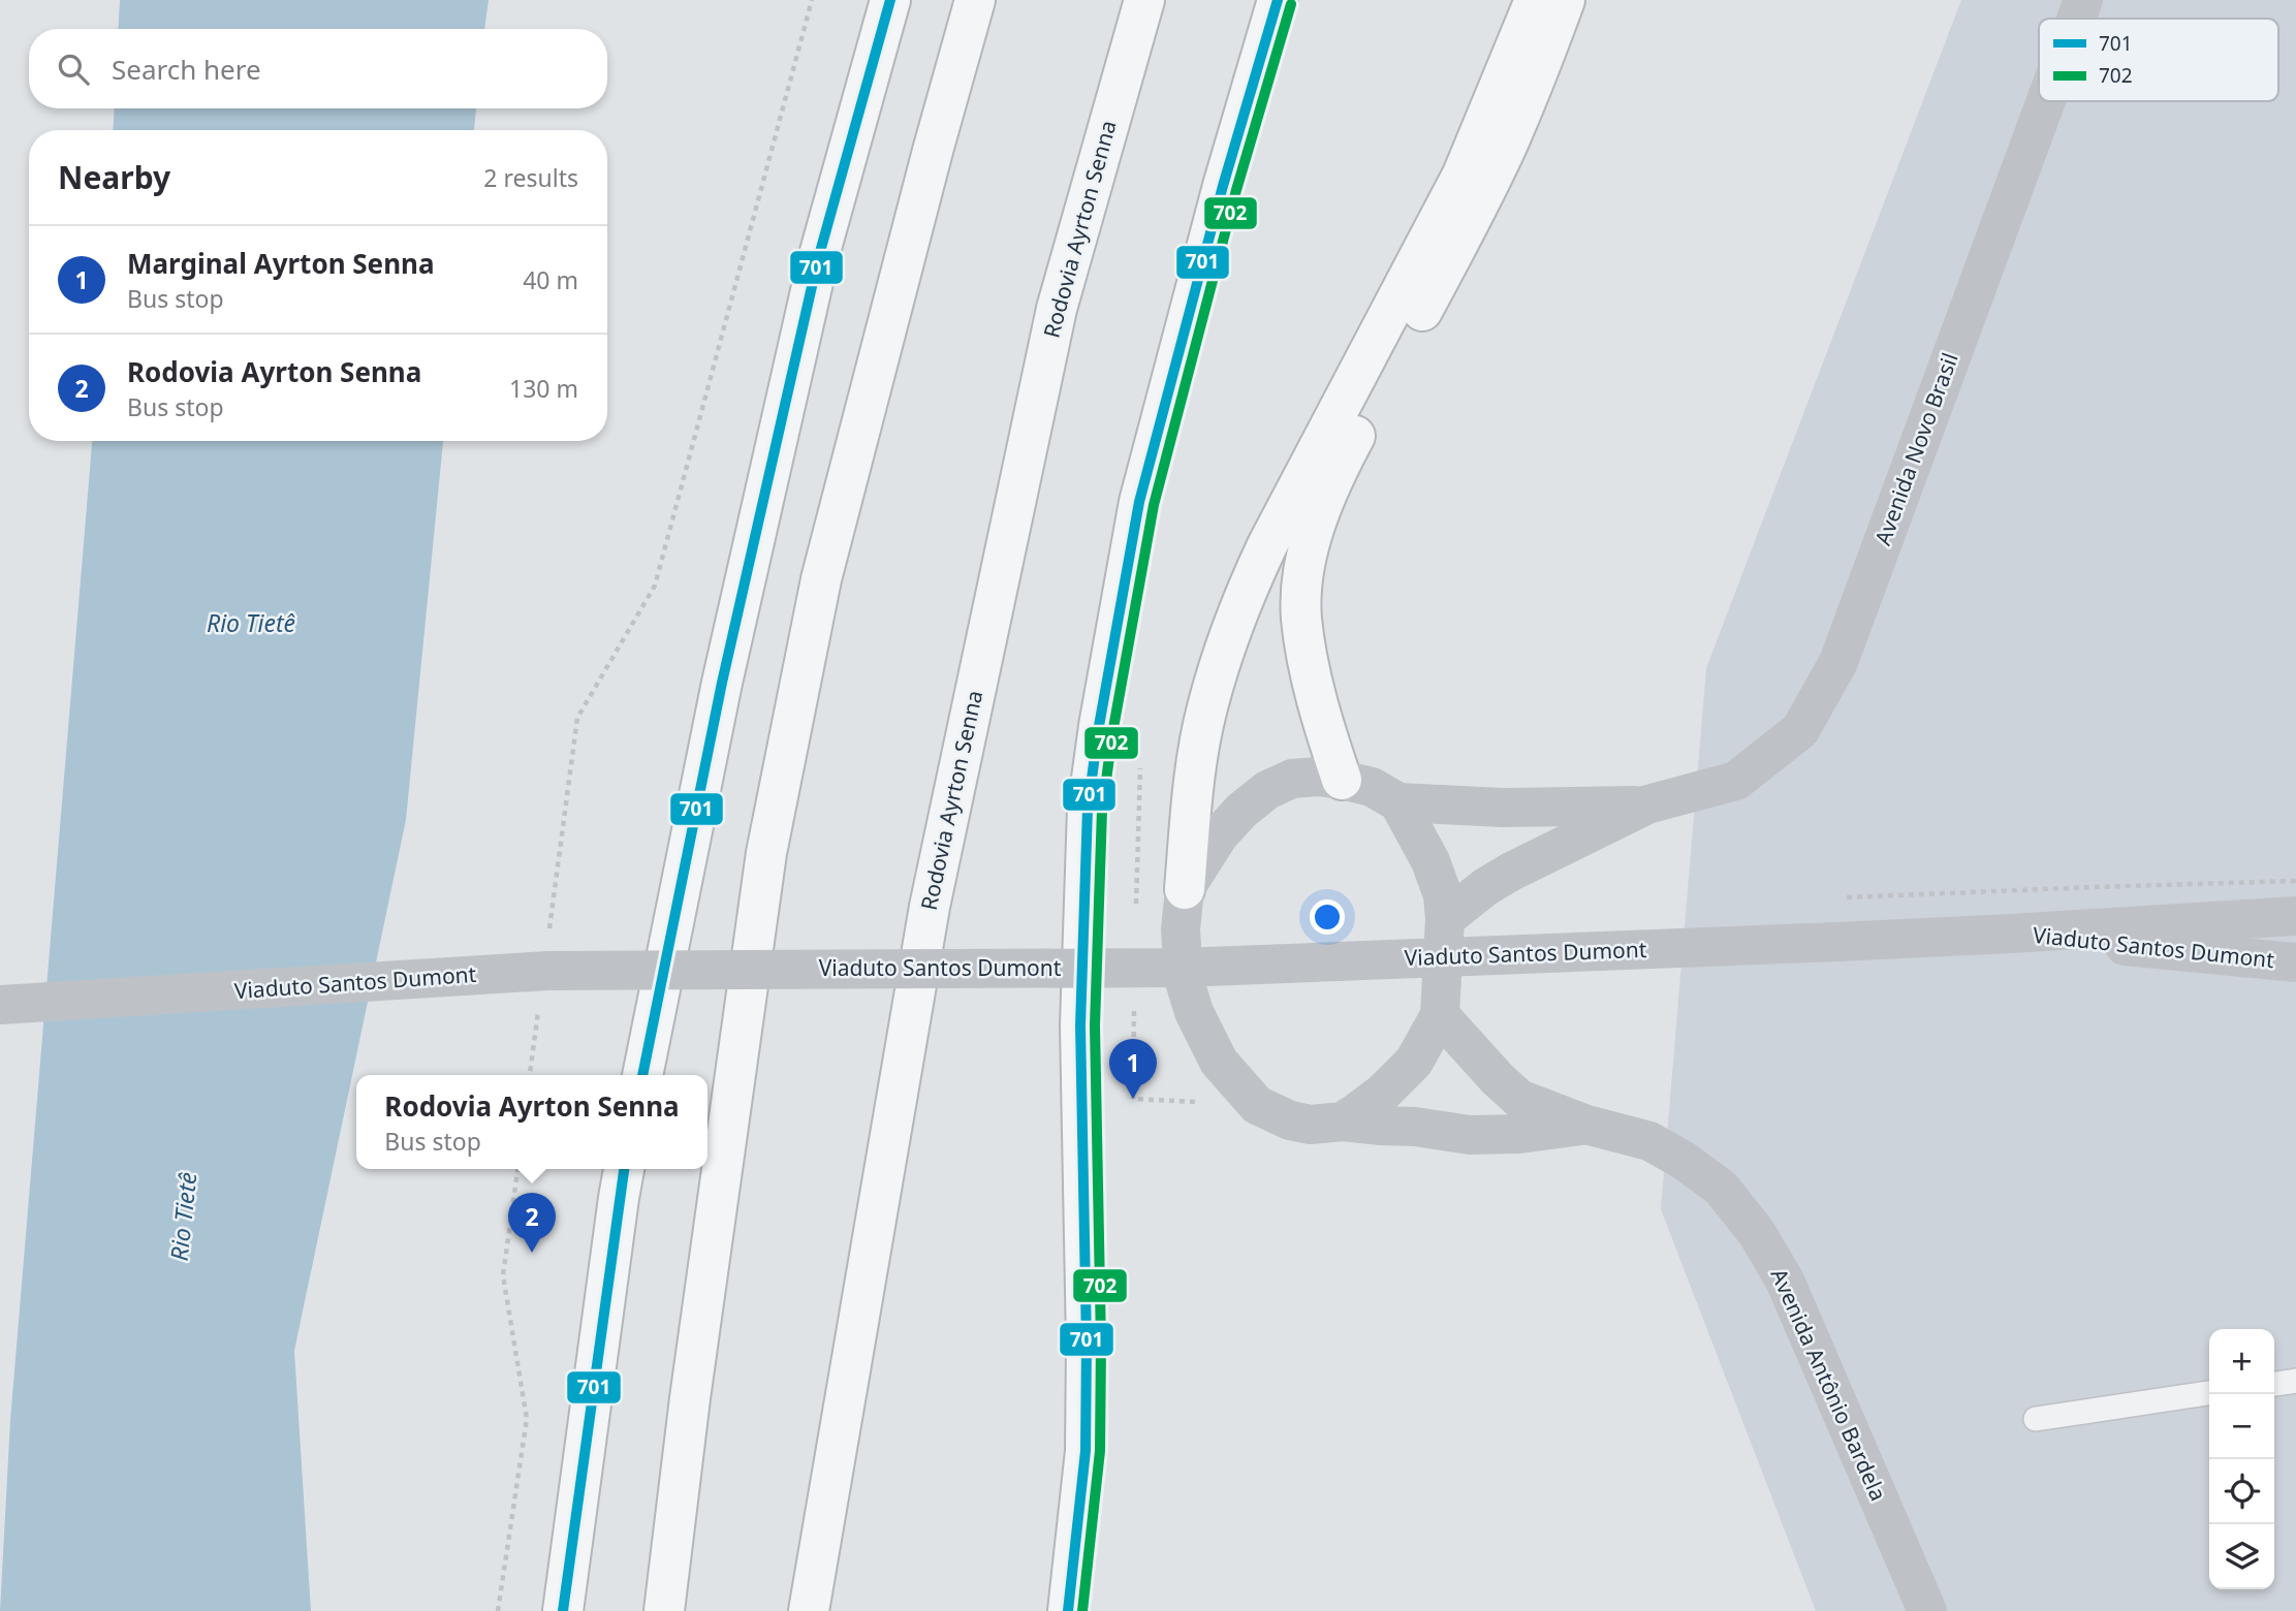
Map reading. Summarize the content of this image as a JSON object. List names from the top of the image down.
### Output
{
  "streets": {
    "highway": ["Rodovia Ayrton Senna"],
    "street": ["Avenida Novo Brasil", "Viaduto Santos Dumont", "Avenida Antônio Bardela"]
  },
  "water": ["Rio Tietê"],
  "lines": ["transit line 701", "transit line 702"],
  "legend": ["701", "702"],
  "page": {
    "search": "Search here",
    "heading": ["Nearby", "2 results"],
    "list": [
      {
        "mark": "1",
        "name": "Marginal Ayrton Senna",
        "note": "Bus stop",
        "value": "40 m"
      },
      {
        "mark": "2",
        "name": "Rodovia Ayrton Senna",
        "note": "Bus stop",
        "value": "130 m"
      }
    ],
    "pins": ["1", "2"],
    "popup": ["Rodovia Ayrton Senna", "Bus stop"],
    "map_buttons": ["+", "−"]
  }
}
